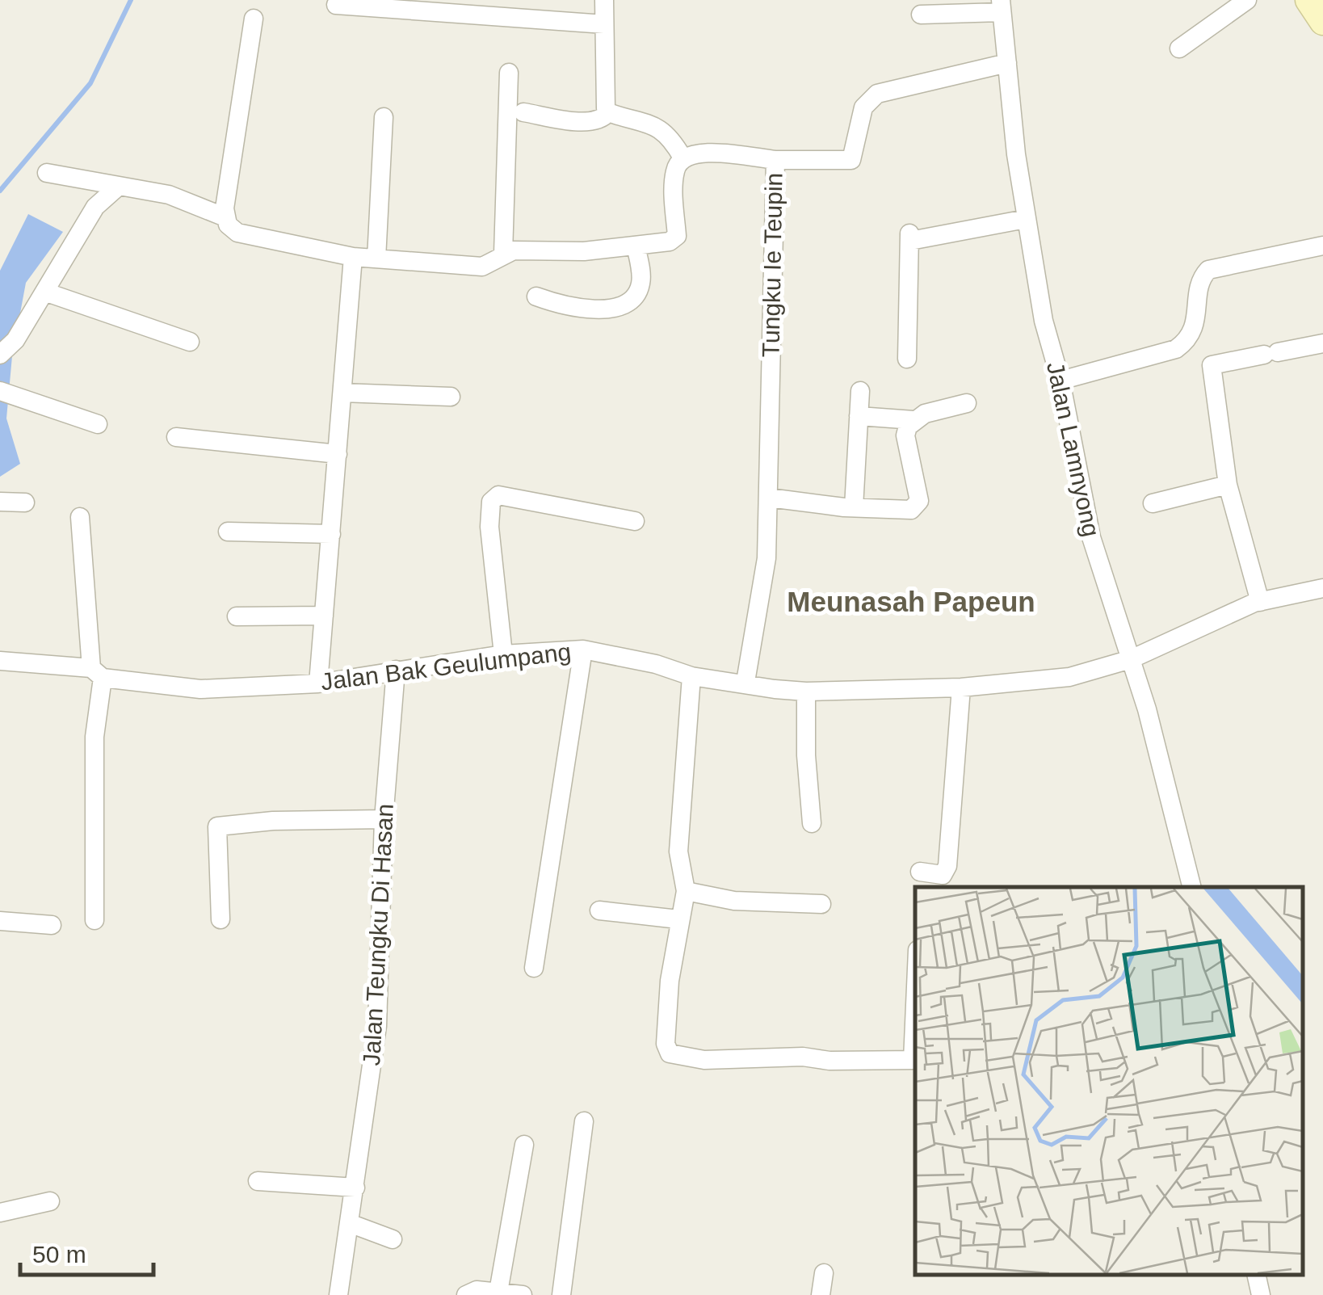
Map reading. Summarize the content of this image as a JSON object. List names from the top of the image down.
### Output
{
  "streets": {
    "street": [
      "Tungku Ie Teupin",
      "Jalan Lamnyong",
      "Jalan Bak Geulumpang",
      "Jalan Teungku Di Hasan"
    ]
  },
  "crossings": [
    ["Tungku Ie Teupin", "Jalan Bak Geulumpang"],
    ["Jalan Lamnyong", "Jalan Bak Geulumpang"],
    ["Jalan Bak Geulumpang", "Jalan Teungku Di Hasan"]
  ],
  "districts": ["Meunasah Papeun"],
  "scale_bar": "50 m"
}
